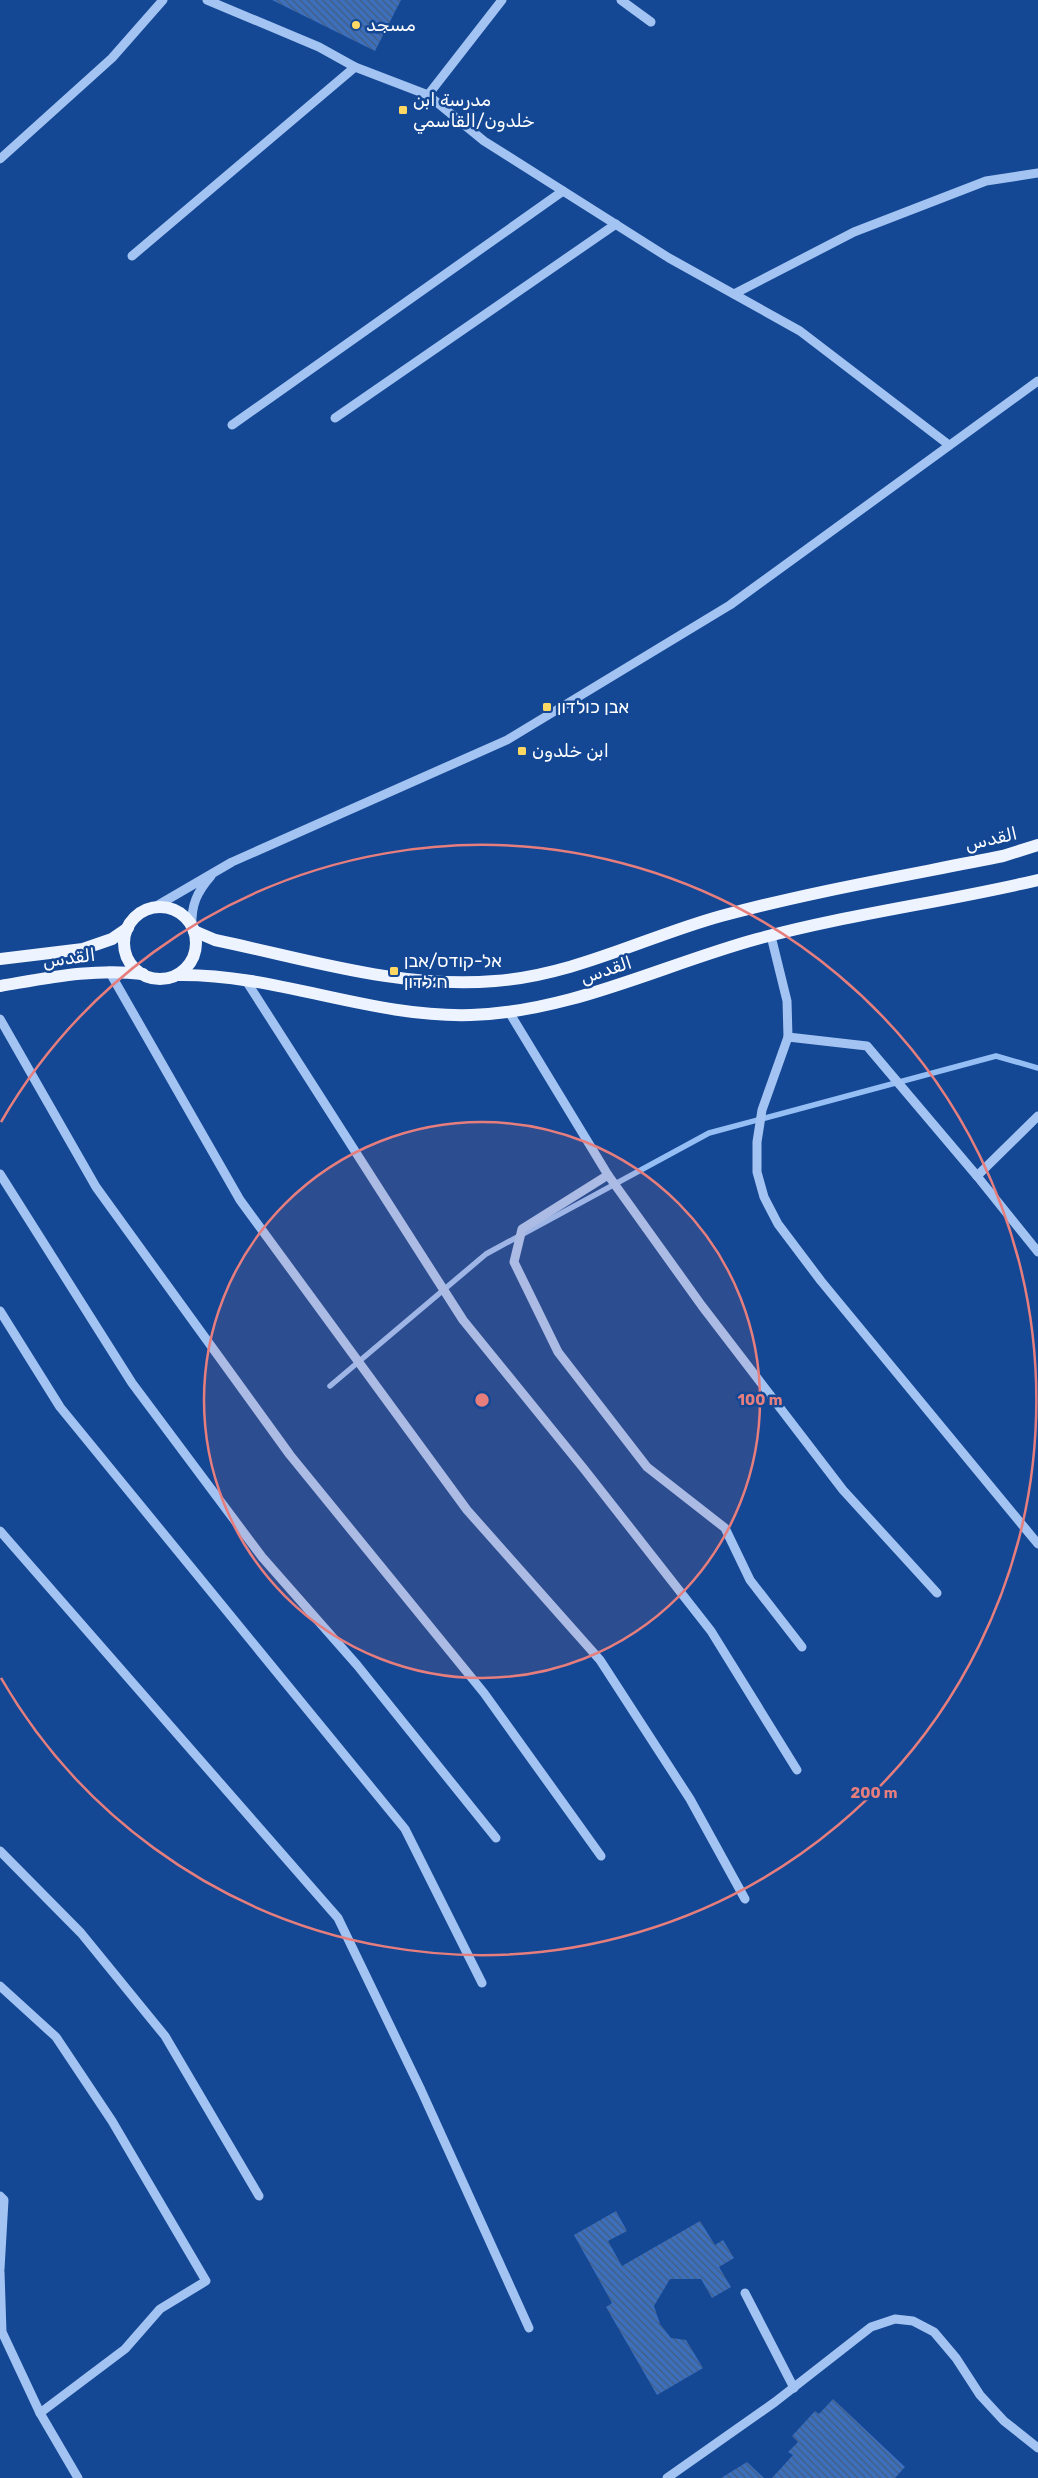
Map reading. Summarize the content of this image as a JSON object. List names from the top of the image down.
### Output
{
  "streets": {
    "main road": ["القدس"]
  },
  "places": {
    "other": ["مسجد"],
    "transit": [
      "مدرسة ابن خلدون/القاسمي",
      "אבן כולדון",
      "ابن خلدون",
      "אל-קודס/אבן ח׳לדון"
    ]
  },
  "rings": ["100 m", "200 m"]
}
